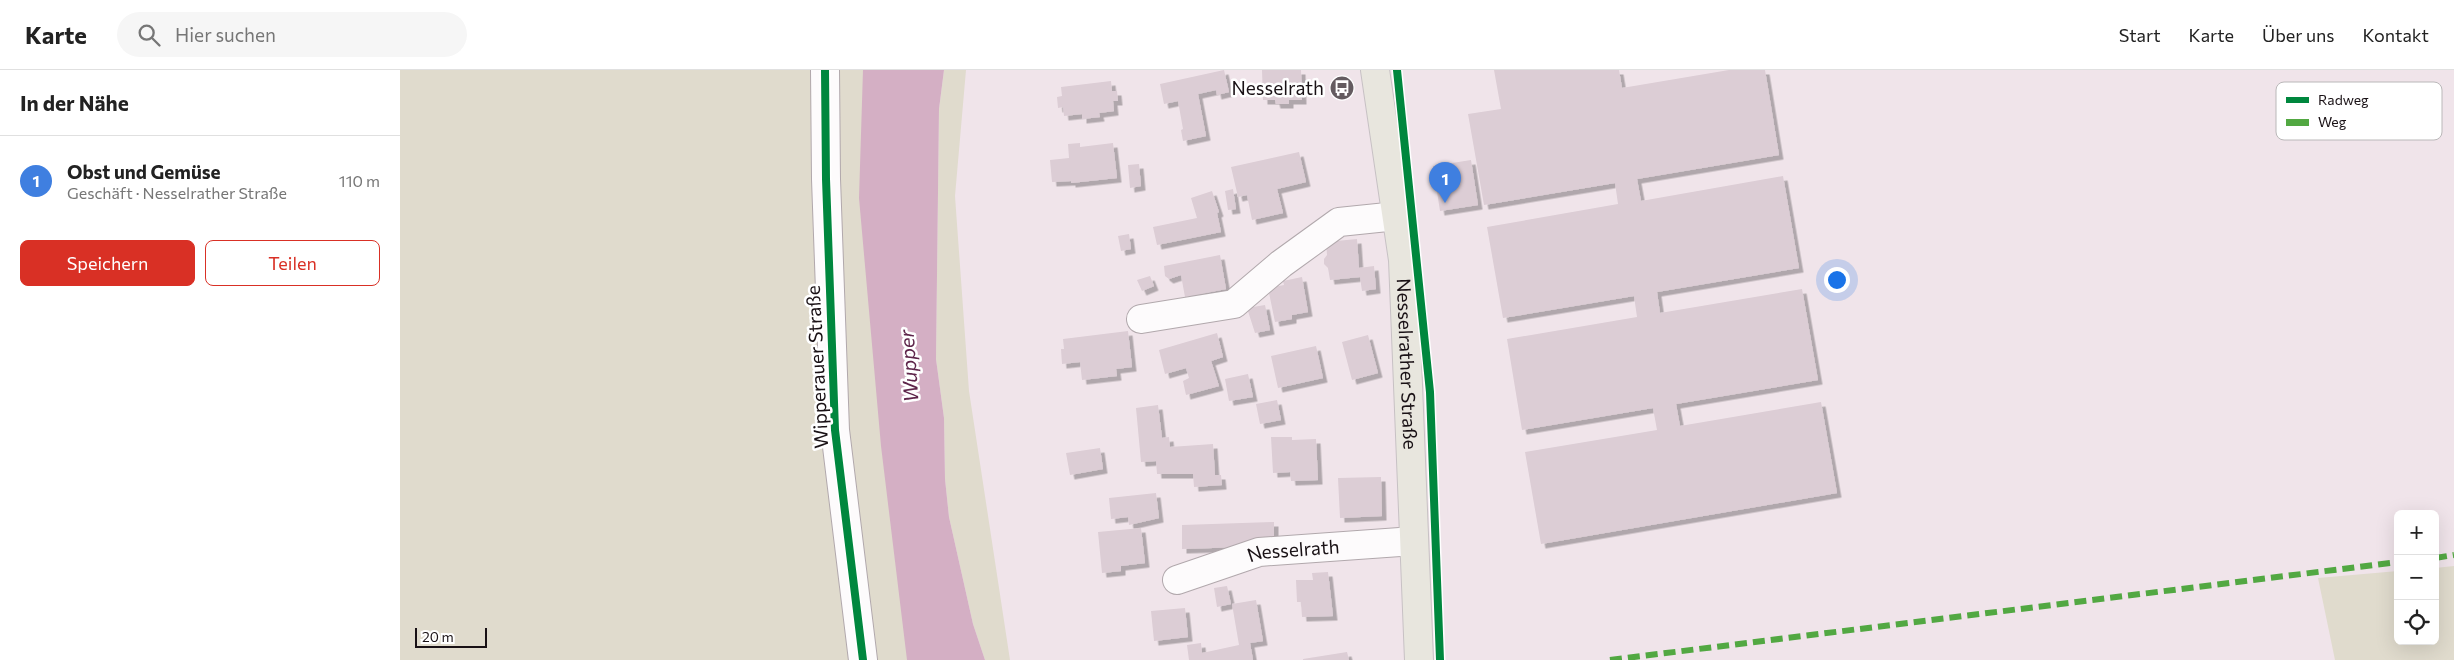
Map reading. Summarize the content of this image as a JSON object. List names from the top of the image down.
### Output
{
  "streets": {
    "main road": ["Nesselrather Straße"],
    "street": ["Wipperauer Straße", "Nesselrath"]
  },
  "crossings": [
    ["Nesselrather Straße", "Nesselrath"]
  ],
  "water": ["Wupper"],
  "places": {
    "bus stop": ["Nesselrath"]
  },
  "legend": ["Radweg", "Weg"],
  "scale_bar": "20 m",
  "page": {
    "header": "Karte",
    "search": "Hier suchen",
    "nav": [
      "Start",
      "Karte",
      "Über uns",
      "Kontakt"
    ],
    "heading": "In der Nähe",
    "list": [
      {
        "mark": "1",
        "name": "Obst und Gemüse",
        "note": "Geschäft · Nesselrather Straße",
        "value": "110 m"
      }
    ],
    "pins": "1",
    "buttons": ["Speichern", "Teilen"],
    "map_buttons": ["+", "−"],
    "scale": "20 m"
  }
}
